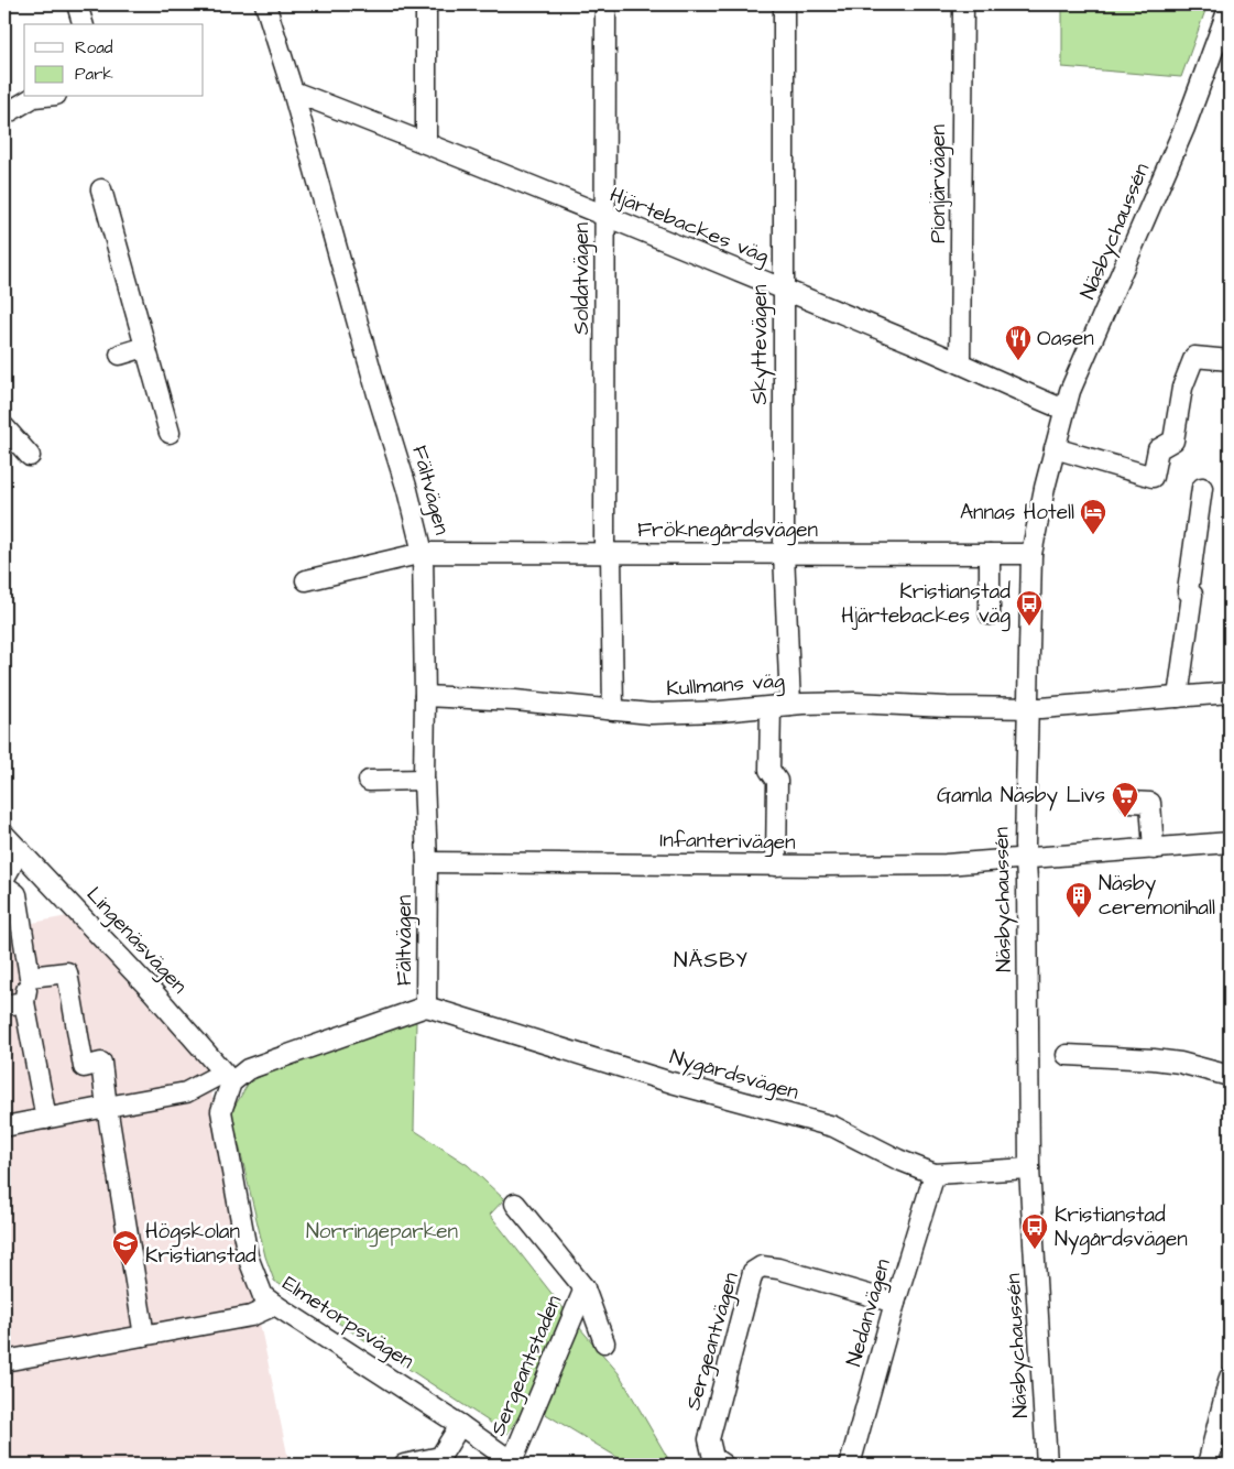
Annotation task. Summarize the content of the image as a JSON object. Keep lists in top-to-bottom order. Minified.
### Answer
{"streets":{"street":["Pionjärvägen","Hjärtebackes väg","Näsbychaussén","Soldatvägen","Skyttevägen","Fältvägen","Fröknegårdsvägen","Kullmans väg","Infanterivägen","Lingenäsvägen","Nygårdsvägen","Nedanvägen","Elmetorpsvägen","Sergeantvägen","Sergeantstaden"]},"crossings":[["Pionjärvägen","Hjärtebackes väg"],["Hjärtebackes väg","Näsbychaussén"],["Hjärtebackes väg","Soldatvägen"],["Hjärtebackes väg","Skyttevägen"],["Hjärtebackes väg","Fältvägen"],["Näsbychaussén","Fröknegårdsvägen"],["Näsbychaussén","Kullmans väg"],["Näsbychaussén","Infanterivägen"],["Näsbychaussén","Nygårdsvägen"],["Soldatvägen","Fröknegårdsvägen"],["Soldatvägen","Kullmans väg"],["Skyttevägen","Fröknegårdsvägen"],["Skyttevägen","Kullmans väg"],["Fältvägen","Fröknegårdsvägen"],["Fältvägen","Kullmans väg"],["Fältvägen","Infanterivägen"],["Fältvägen","Nygårdsvägen"],["Lingenäsvägen","Elmetorpsvägen"],["Nygårdsvägen","Nedanvägen"],["Nedanvägen","Sergeantvägen"],["Elmetorpsvägen","Sergeantstaden"]],"districts":["NÄSBY"],"parks":["Norringeparken"],"places":{"restaurant":["Oasen"],"hotel":["Annas Hotell"],"bus stop":["Kristianstad Hjärtebackes väg","Kristianstad Nygårdsvägen"],"supermarket":["Gamla Näsby Livs"],"building":["Näsby ceremonihall"],"school or university":["Högskolan Kristianstad"]},"legend":["Road","Park"]}
